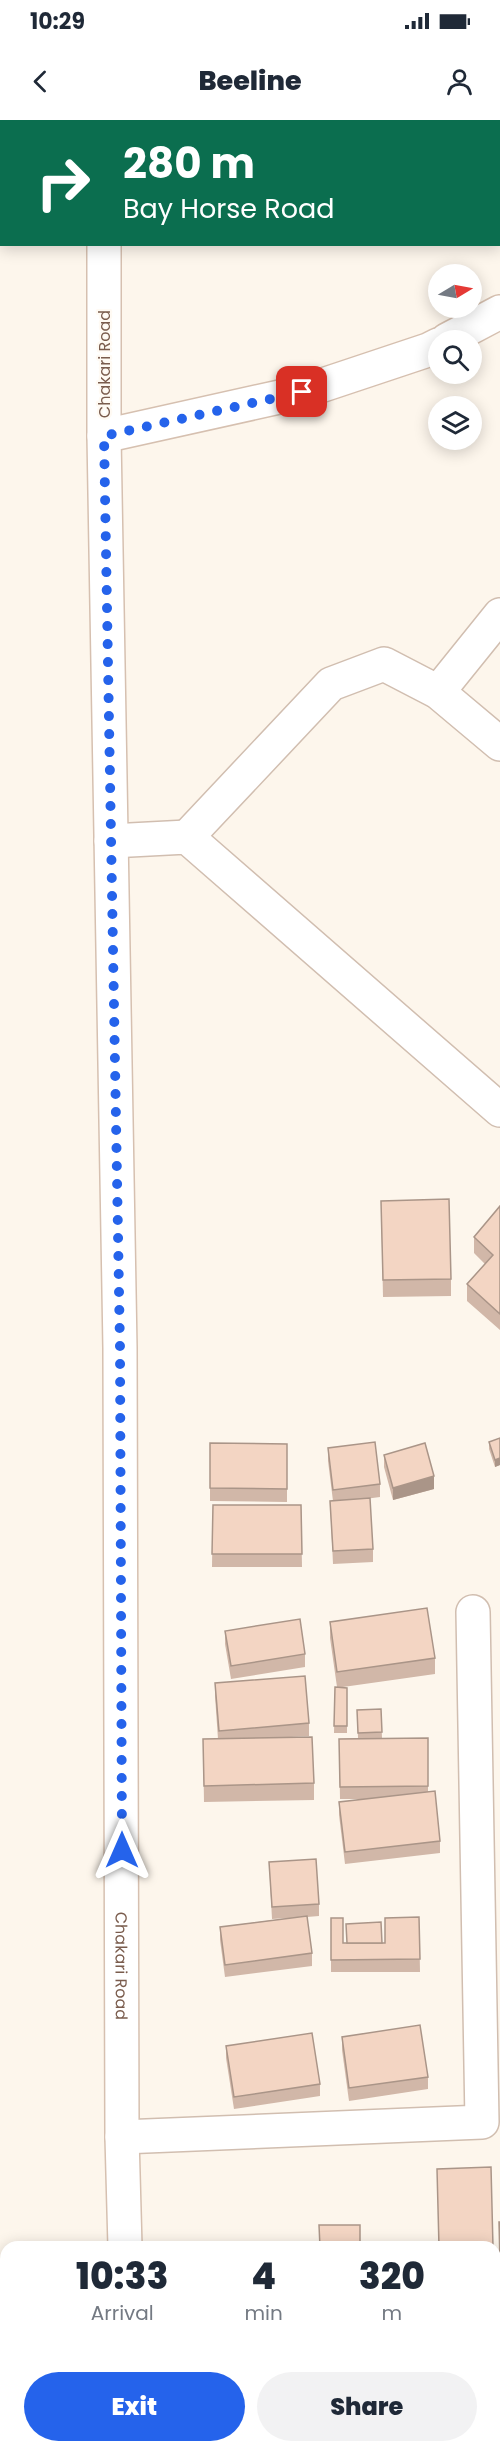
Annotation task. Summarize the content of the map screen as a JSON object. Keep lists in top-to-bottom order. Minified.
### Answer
{"streets":{"street":["Chakari Road"]},"north":"right","page":{"status":"10:29","header":"Beeline","turn":["280 m","Bay Horse Road"],"eta":["10:33","Arrival","4","min","320","m"],"buttons":["Exit","Share"]}}
